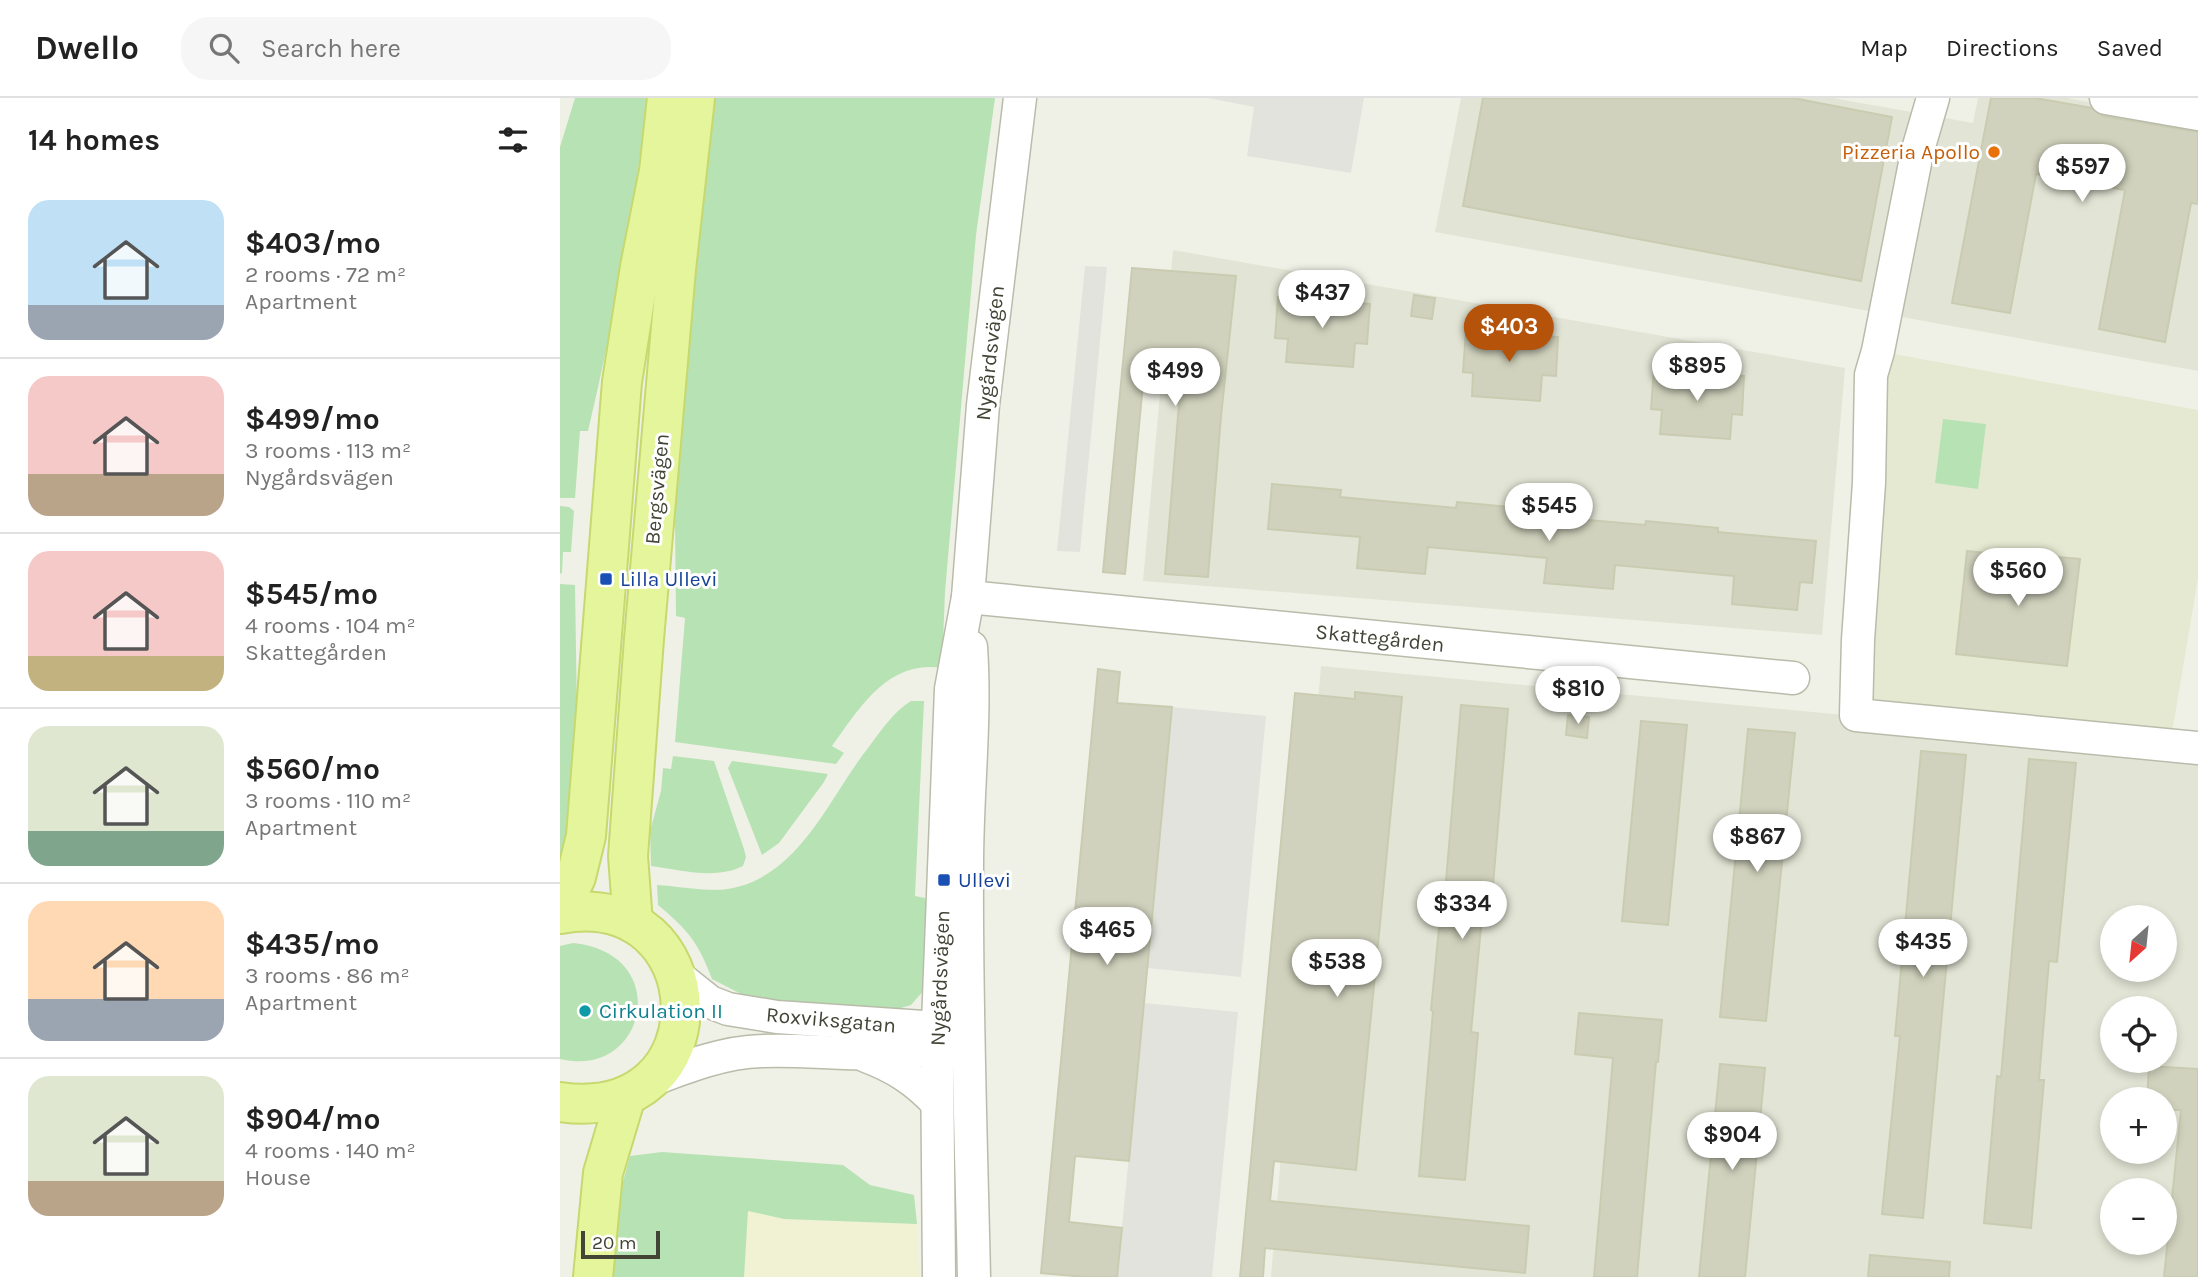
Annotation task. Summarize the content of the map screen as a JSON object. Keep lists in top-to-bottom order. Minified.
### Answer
{"streets":{"main road":["Bergsvägen"],"street":["Nygårdsvägen","Skattegården","Roxviksgatan"]},"crossings":[["Nygårdsvägen","Skattegården"],["Nygårdsvägen","Roxviksgatan"]],"places":{"other":["Pizzeria Apollo","Cirkulation II"],"transit":["Lilla Ullevi","Ullevi"]},"scale_bar":"20 m","north":"bottom left","page":{"header":"Dwello","search":"Search here","nav":["Map","Directions","Saved"],"heading":"14 homes","price":["$597","$437","$403","$895","$499","$545","$560","$810","$867","$334","$465","$435","$538","$904"],"list":[{"name":"$403/mo","note":"2 rooms · 72 m² · Apartment"},{"name":"$499/mo","note":"3 rooms · 113 m² · Nygårdsvägen"},{"name":"$545/mo","note":"4 rooms · 104 m² · Skattegården"},{"name":"$560/mo","note":"3 rooms · 110 m² · Apartment"},{"name":"$435/mo","note":"3 rooms · 86 m² · Apartment"},{"name":"$904/mo","note":"4 rooms · 140 m² · House"}],"map_buttons":["+","−"],"scale":"20 m"}}
